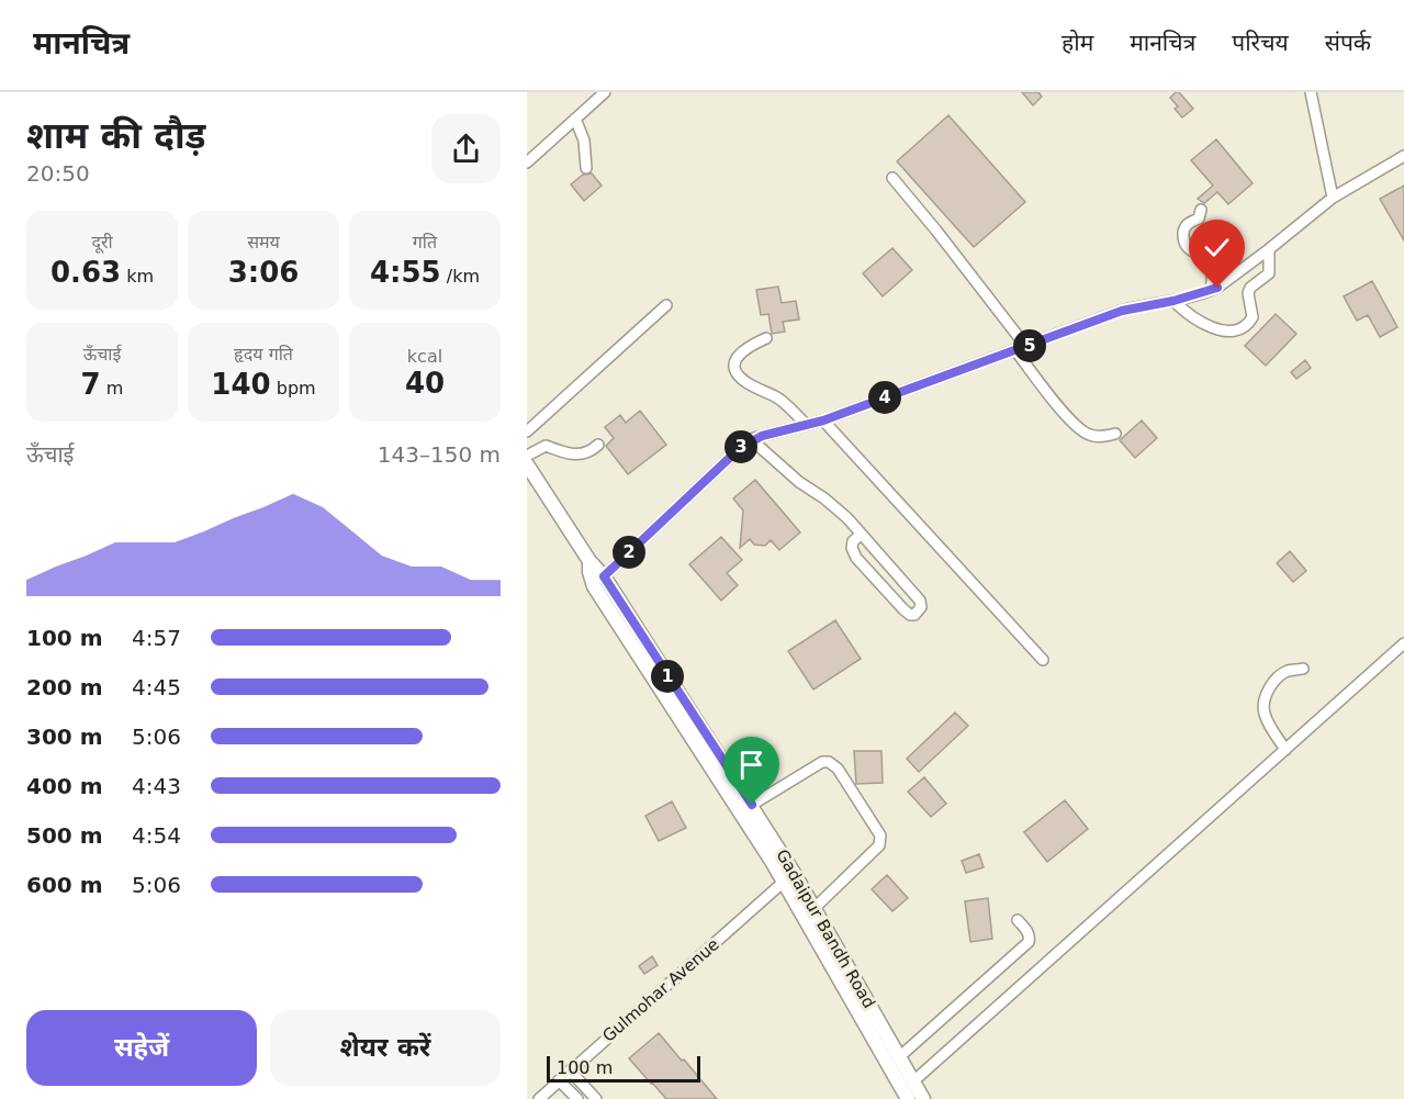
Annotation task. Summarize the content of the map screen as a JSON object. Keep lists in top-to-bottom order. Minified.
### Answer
{"streets":{"street":["Gadaipur Bandh Road","Gulmohar Avenue"]},"scale_bar":"100 m","page":{"header":"मानचित्र","nav":["होम","मानचित्र","परिचय","संपर्क"],"heading":["शाम की दौड़","20:50"],"stats":[["दूरी","0.63 km"],["समय","3:06"],["गति","4:55 /km"],["ऊँचाई","7 m"],["हृदय गति","140 bpm"],["kcal","40"]],"pins":["5","4","3","2","1"],"chart":["ऊँचाई","143–150 m"],"list":[{"name":"100 m","note":"4:57"},{"name":"200 m","note":"4:45"},{"name":"300 m","note":"5:06"},{"name":"400 m","note":"4:43"},{"name":"500 m","note":"4:54"},{"name":"600 m","note":"5:06"}],"buttons":["सहेजें","शेयर करें"],"scale":"100 m"}}
